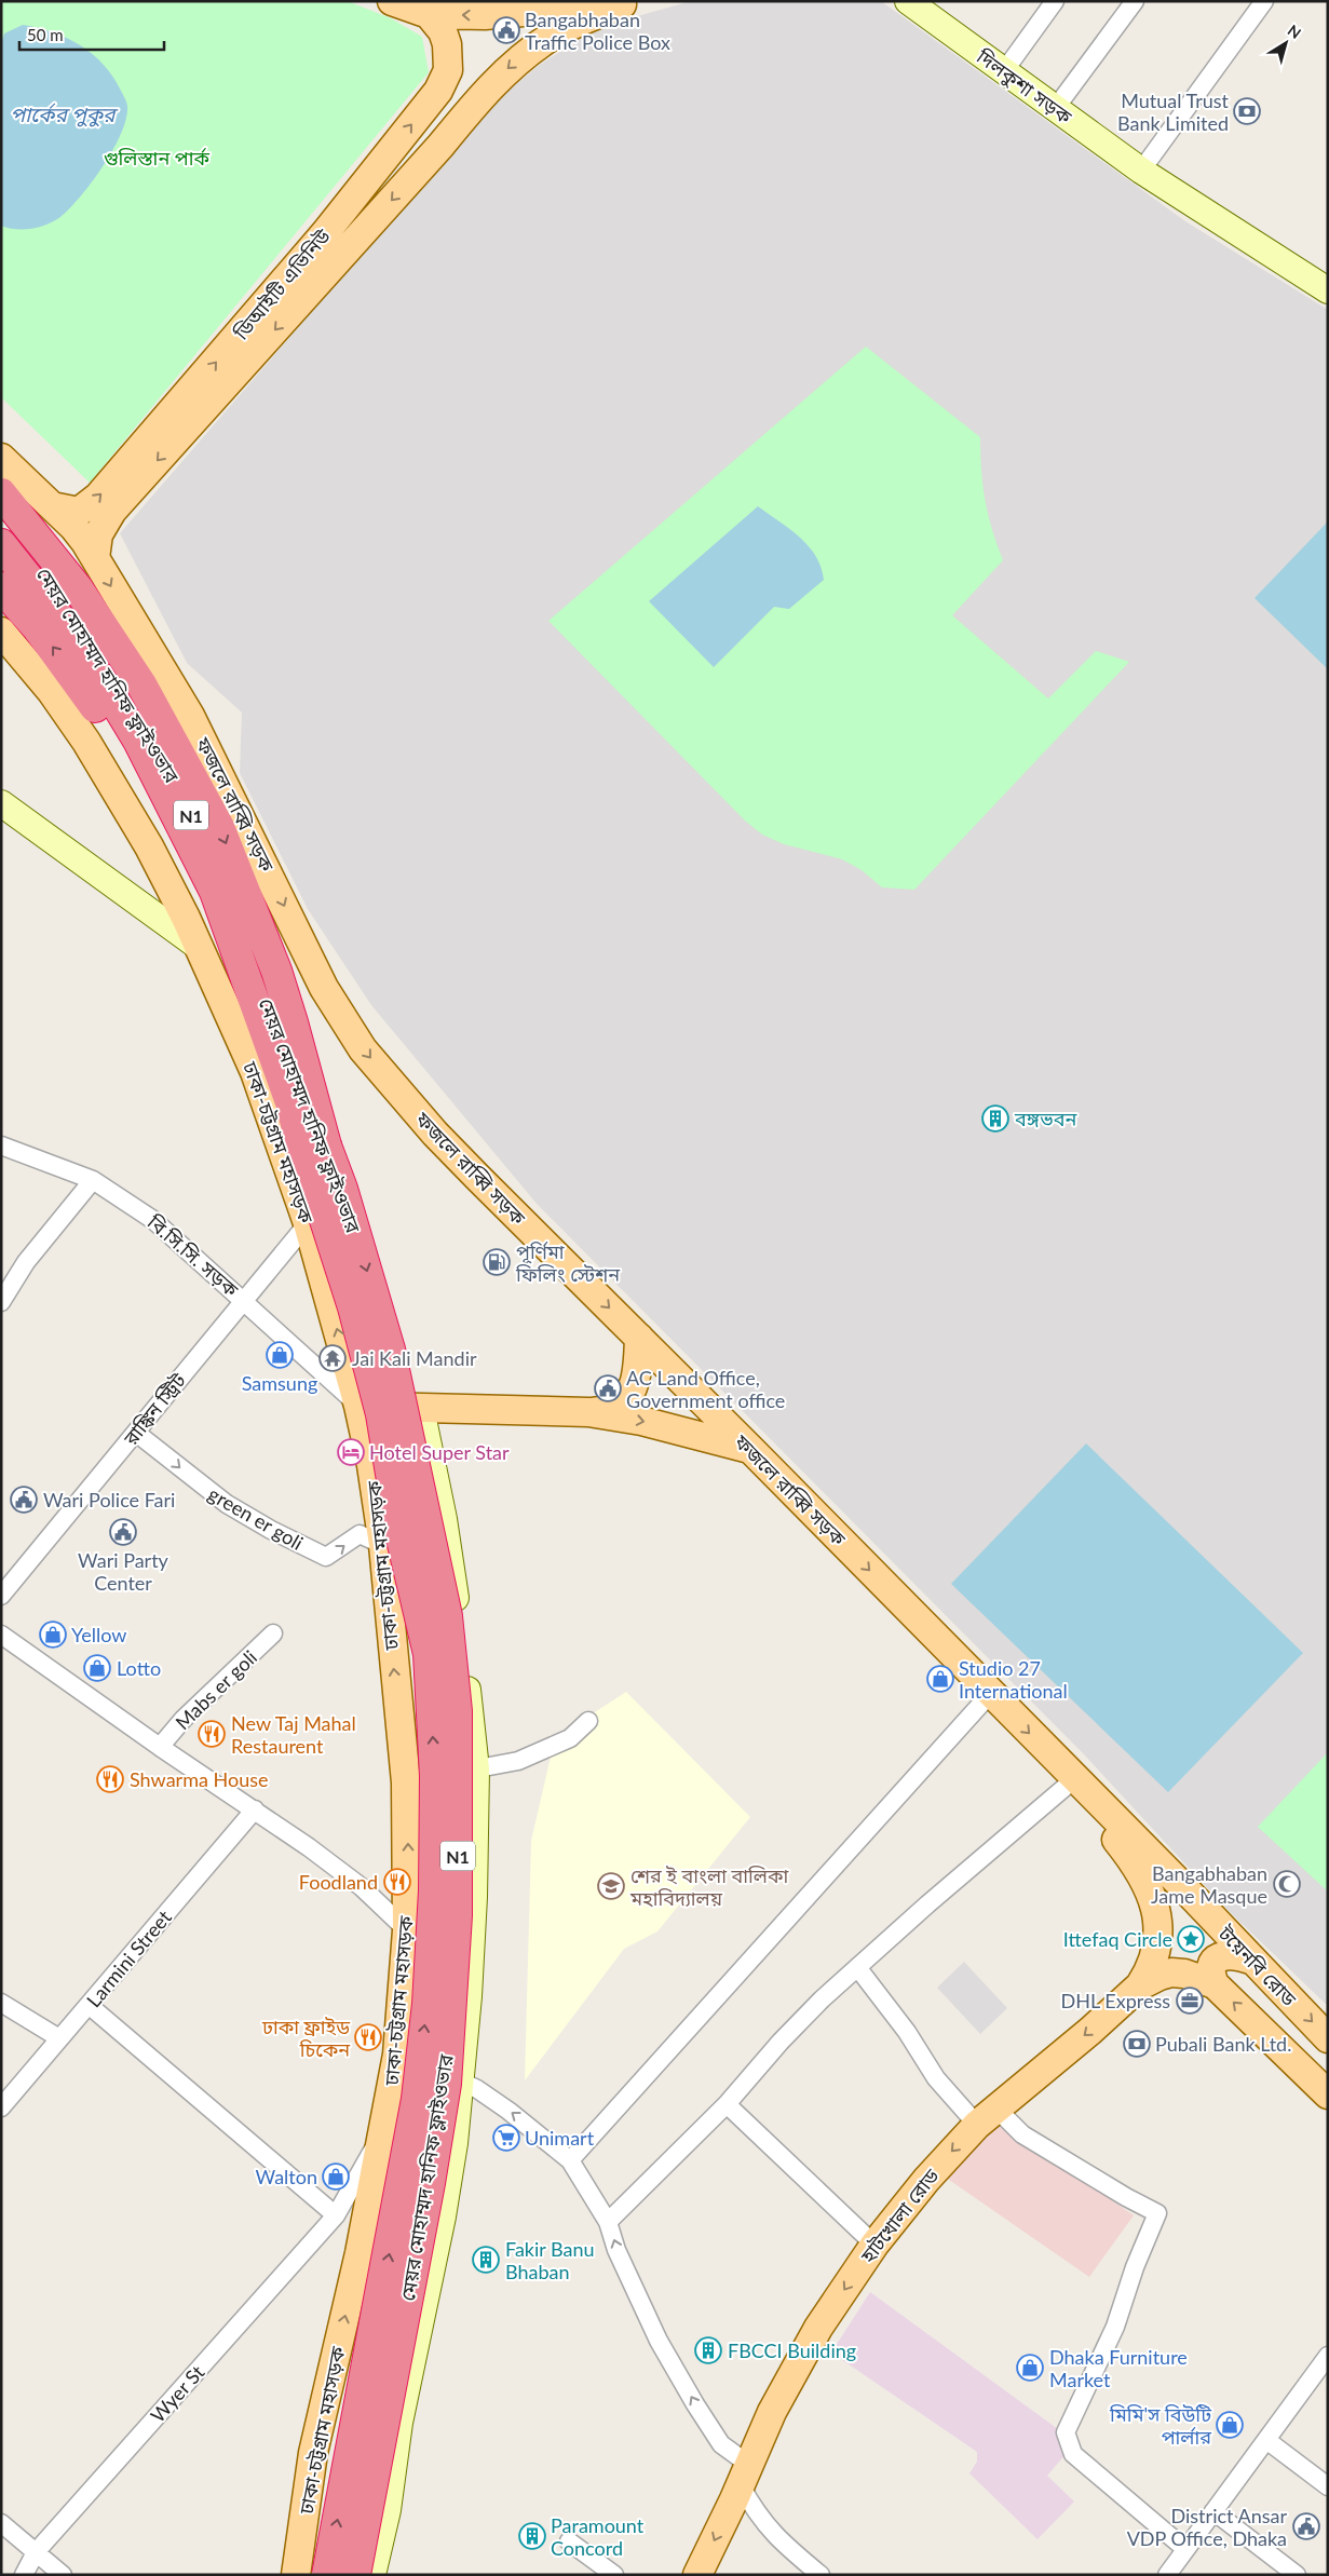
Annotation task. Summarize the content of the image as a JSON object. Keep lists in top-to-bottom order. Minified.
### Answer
{"streets":{"highway":["মেয়র মোহাম্মদ হানিফ ফ্লাইওভার","N1"],"main road":["ডিআইটি এভিনিউ","ফজলে রাব্বি সড়ক","ঢাকা-চট্টগ্রাম মহাসড়ক","টয়েনবি রোড","হাটখোলা রোড"],"street":["দিলকুশা সড়ক","বি.সি.সি. সড়ক","রাঙ্কিন স্ট্রিট","green er goli","Mabs er goli","Larmini Street","Wyer St"]},"crossings":[["ডিআইটি এভিনিউ","ফজলে রাব্বি সড়ক"],["ফজলে রাব্বি সড়ক","টয়েনবি রোড"],["ঢাকা-চট্টগ্রাম মহাসড়ক","বি.সি.সি. সড়ক"],["ঢাকা-চট্টগ্রাম মহাসড়ক","রাঙ্কিন স্ট্রিট"],["ঢাকা-চট্টগ্রাম মহাসড়ক","green er goli"],["ঢাকা-চট্টগ্রাম মহাসড়ক","Wyer St"],["বি.সি.সি. সড়ক","রাঙ্কিন স্ট্রিট"],["রাঙ্কিন স্ট্রিট","green er goli"]],"one_way":["ফজলে রাব্বি সড়ক","ঢাকা-চট্টগ্রাম মহাসড়ক","green er goli","হাটখোলা রোড"],"water":["পার্কের পুকুর"],"parks":["গুলিস্তান পার্ক"],"places":{"public building":["Bangabhaban Traffic Police Box","AC Land Office, Government office","Wari Police Fari","Wari Party Center","District Ansar VDP Office, Dhaka"],"bank":["Mutual Trust Bank Limited","Pubali Bank Ltd."],"building":["বঙ্গভবন","Fakir Banu Bhaban","FBCCI Building","Paramount Concord"],"fuel station":["পূর্ণিমা ফিলিং স্টেশন"],"shop":["Samsung","Yellow","Lotto","Studio 27 International","Walton","Dhaka Furniture Market","মিমি'স বিউটি পার্লার"],"temple":["Jai Kali Mandir"],"hotel":["Hotel Super Star"],"restaurant":["New Taj Mahal Restaurent","Shwarma House","Foodland","ঢাকা ফ্রাইড চিকেন"],"mosque":["Bangabhaban Jame Masque"],"school or university":["শের ই বাংলা বালিকা মহাবিদ্যালয়"],"place":["Ittefaq Circle"],"office":["DHL Express"],"supermarket":["Unimart"]},"scale_bar":"50 m","north":"top right"}
